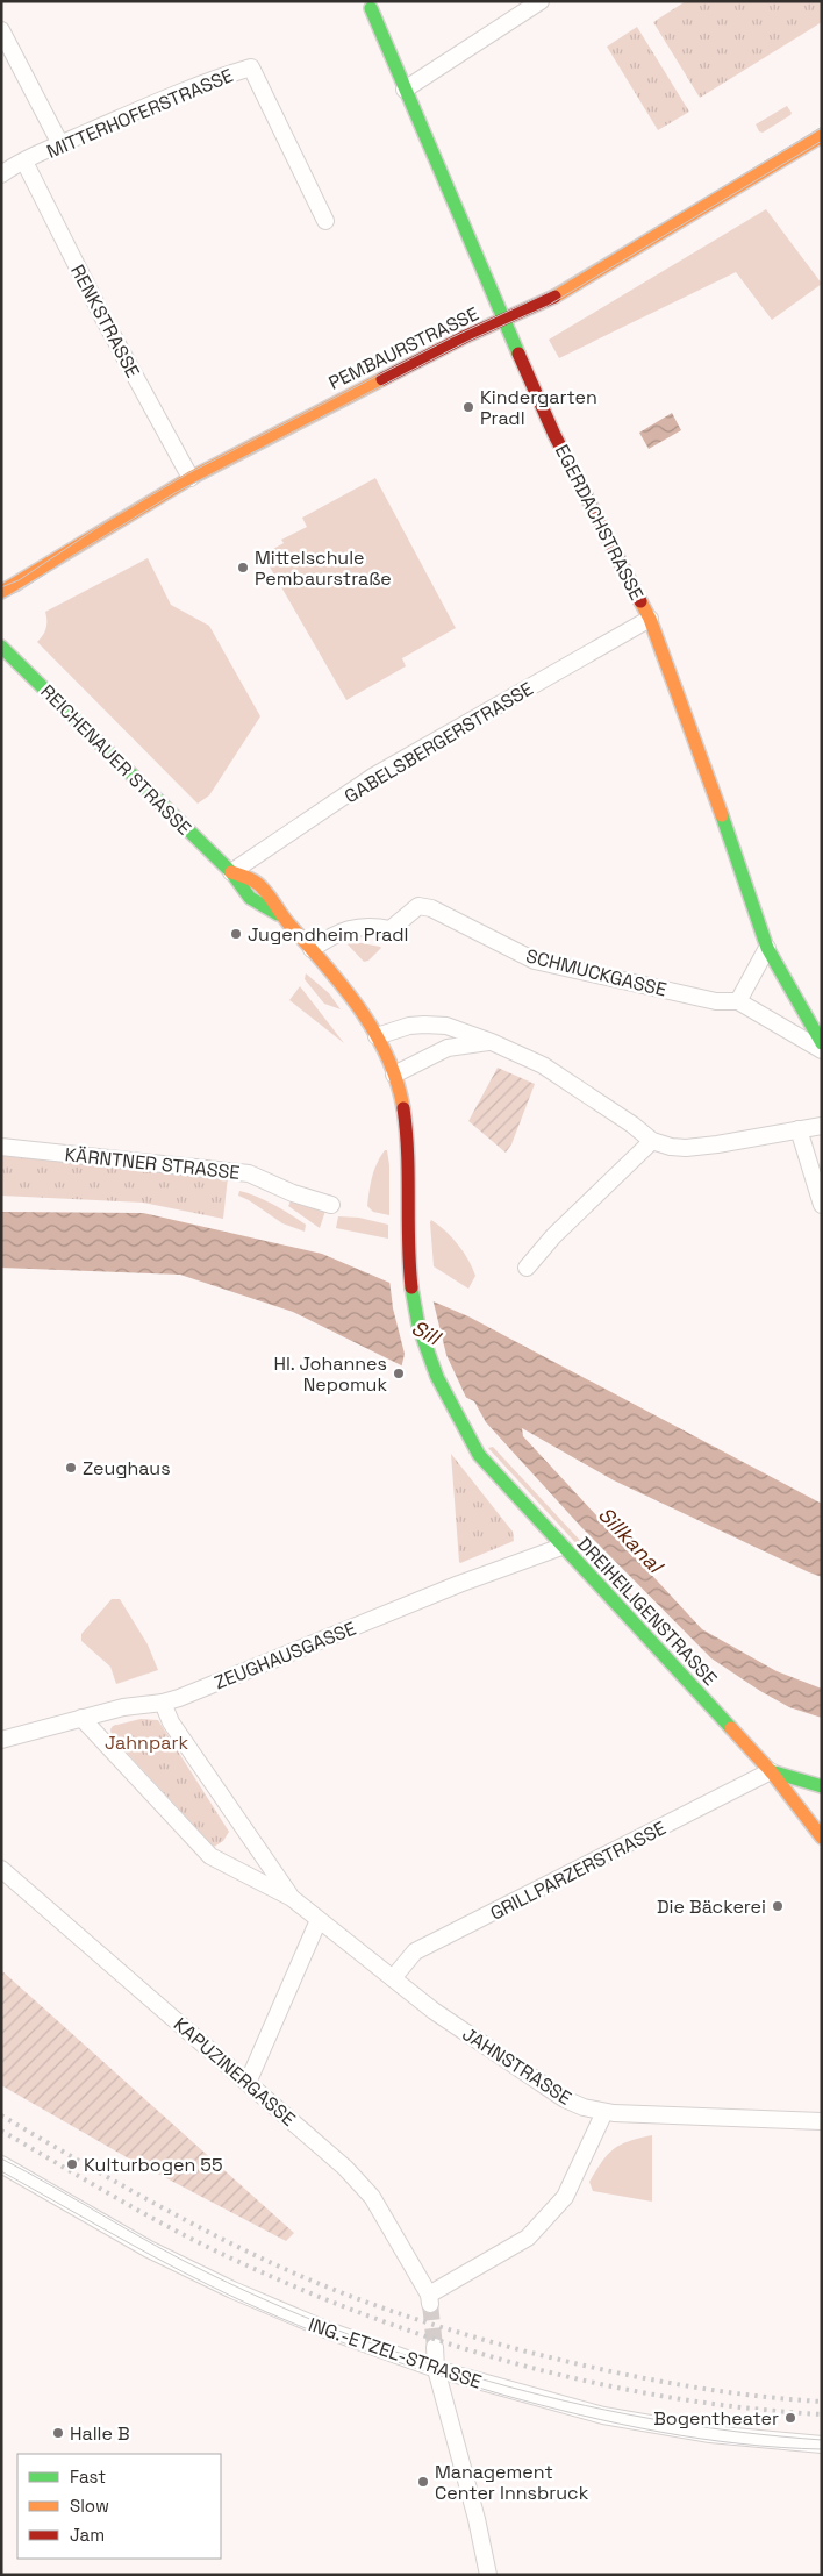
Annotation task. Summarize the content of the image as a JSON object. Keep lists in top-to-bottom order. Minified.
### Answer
{"streets":{"street":["MITTERHOFERSTRASSE","RENKSTRASSE","PEMBAURSTRASSE","EGERDACHSTRASSE","GABELSBERGERSTRASSE","REICHENAUER STRASSE","SCHMUCKGASSE","KÄRNTNER STRASSE","DREIHEILIGENSTRASSE","ZEUGHAUSGASSE","GRILLPARZERSTRASSE","JAHNSTRASSE","KAPUZINERGASSE","ING.-ETZEL-STRASSE"]},"crossings":[["MITTERHOFERSTRASSE","RENKSTRASSE"],["RENKSTRASSE","PEMBAURSTRASSE"],["PEMBAURSTRASSE","EGERDACHSTRASSE"],["EGERDACHSTRASSE","GABELSBERGERSTRASSE"],["GABELSBERGERSTRASSE","REICHENAUER STRASSE"],["REICHENAUER STRASSE","SCHMUCKGASSE"],["REICHENAUER STRASSE","DREIHEILIGENSTRASSE"],["DREIHEILIGENSTRASSE","ZEUGHAUSGASSE"],["DREIHEILIGENSTRASSE","GRILLPARZERSTRASSE"],["ZEUGHAUSGASSE","JAHNSTRASSE"],["GRILLPARZERSTRASSE","JAHNSTRASSE"],["JAHNSTRASSE","KAPUZINERGASSE"]],"water":["Sill","Sillkanal"],"parks":["Jahnpark"],"places":["Kindergarten Pradl","Mittelschule Pembaurstraße","Jugendheim Pradl","Hl. Johannes Nepomuk","Zeughaus","Die Bäckerei","Kulturbogen 55","Bogentheater","Halle B","Management Center Innsbruck"],"legend":["Fast","Slow","Jam"]}
